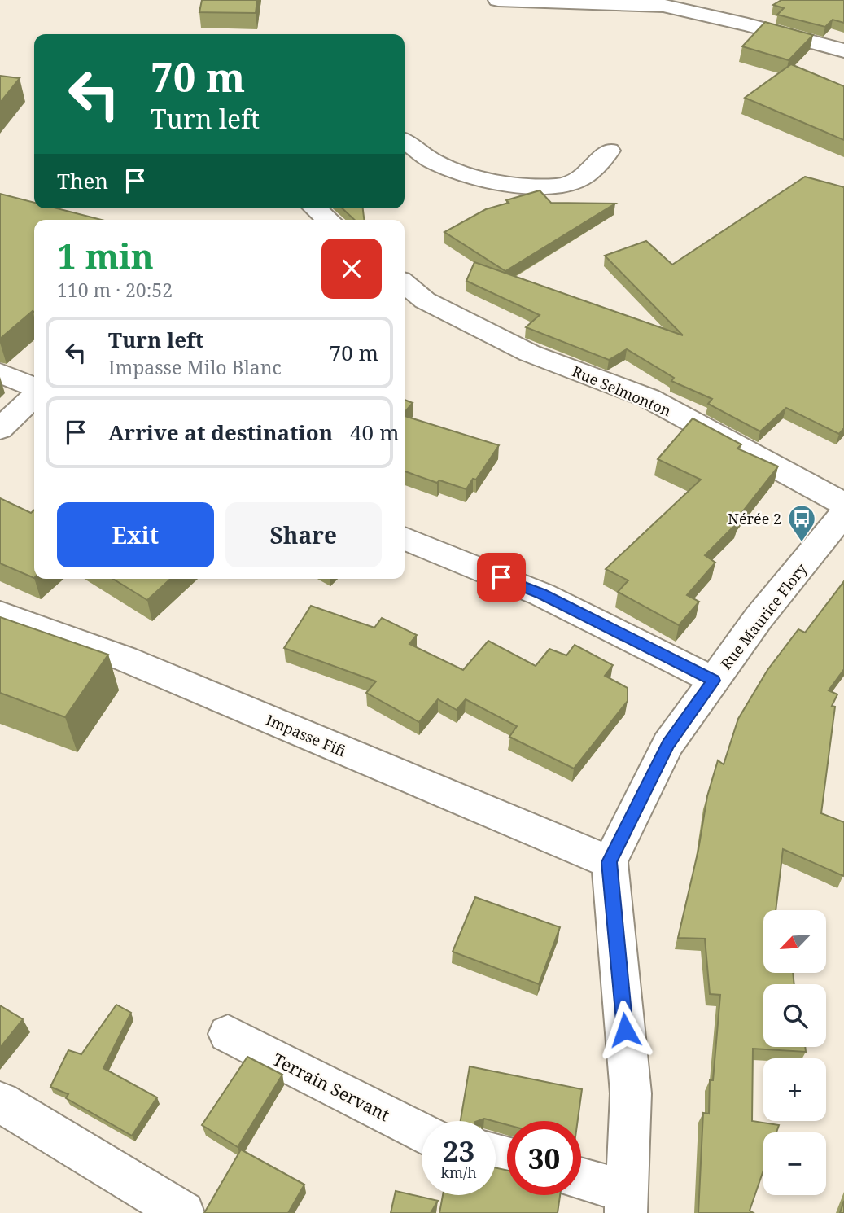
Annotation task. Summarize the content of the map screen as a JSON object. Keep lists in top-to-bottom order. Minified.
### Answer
{"streets":{"street":["Rue Selmonton","Rue Maurice Flory","Impasse Fifi","Terrain Servant"]},"crossings":[["Rue Maurice Flory","Impasse Fifi"]],"places":{"bus stop":["Nérée 2"]},"north":"bottom left","page":{"turn":["70 m","Turn left"],"then":"Then","heading":["1 min","110 m · 20:52"],"list":[{"name":"Turn left","note":"Impasse Milo Blanc","value":"70 m"},{"name":"Arrive at destination","value":"40 m"}],"buttons":["Exit","Share"],"map_buttons":["+","−"],"speed":"23 km/h","limit":"30"}}
